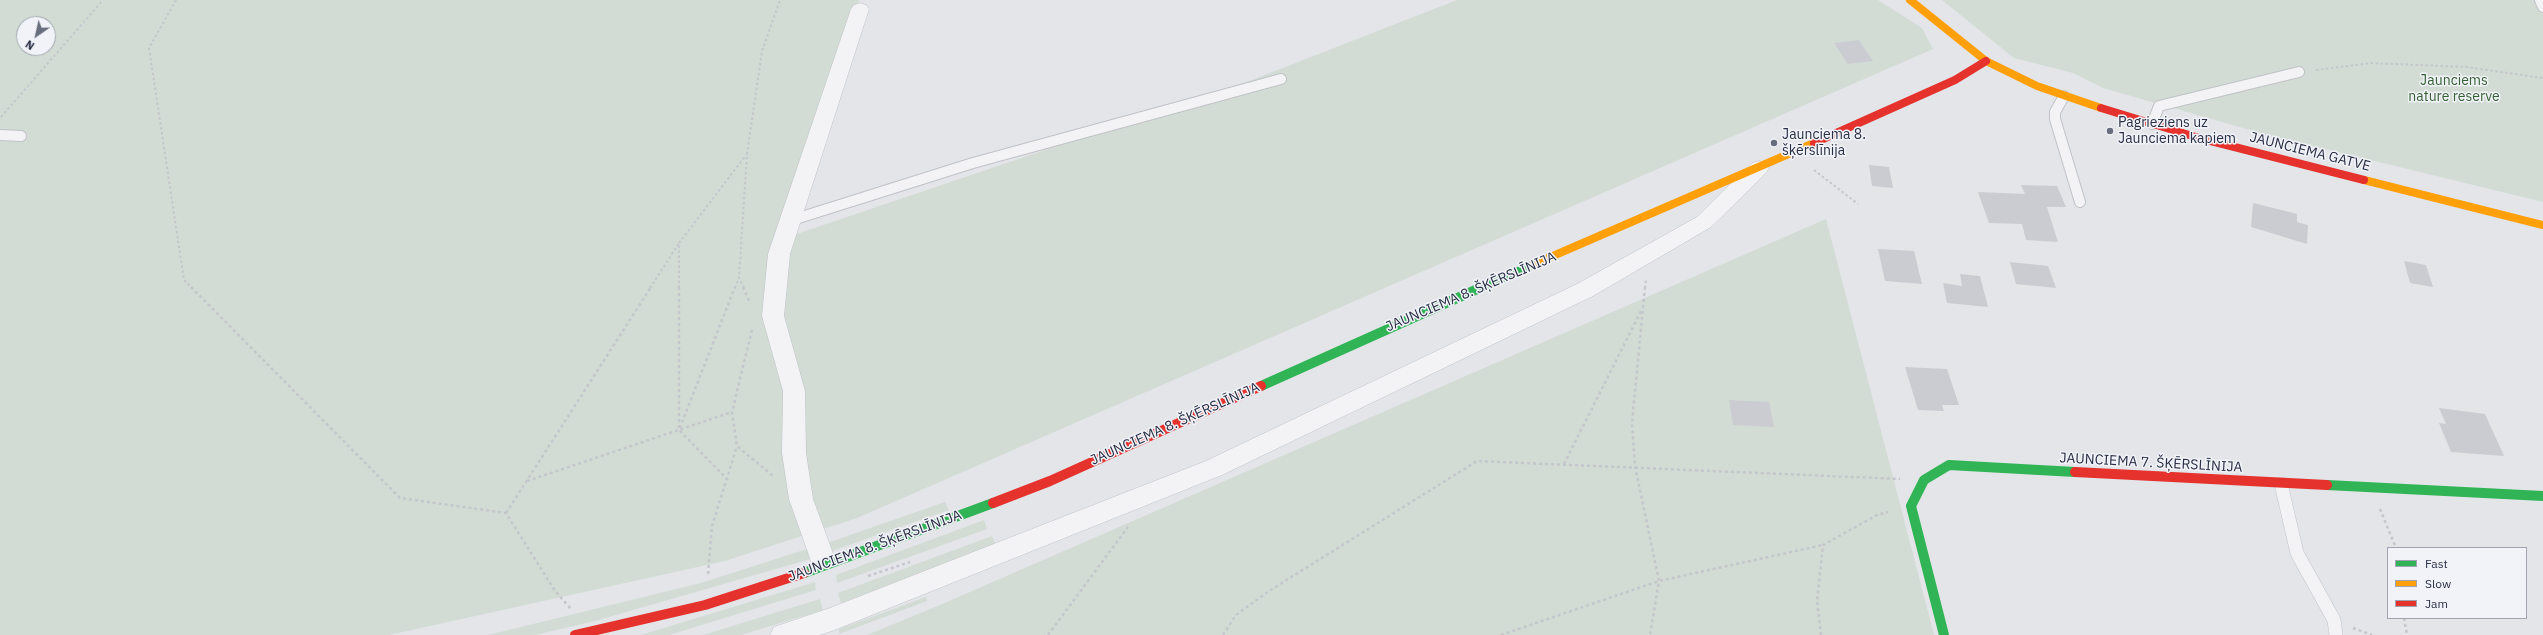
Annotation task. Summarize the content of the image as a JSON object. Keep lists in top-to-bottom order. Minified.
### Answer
{"streets":{"street":["JAUNCIEMA GATVE","JAUNCIEMA 8. ŠĶĒRSLĪNIJA","JAUNCIEMA 7. ŠĶĒRSLĪNIJA"]},"crossings":[["JAUNCIEMA GATVE","JAUNCIEMA 8. ŠĶĒRSLĪNIJA"]],"parks":["Jaunciems nature reserve"],"places":["Pagrieziens uz Jaunciema kapiem","Jaunciema 8. šķērslīnija"],"legend":["Fast","Slow","Jam"],"north":"bottom left"}
